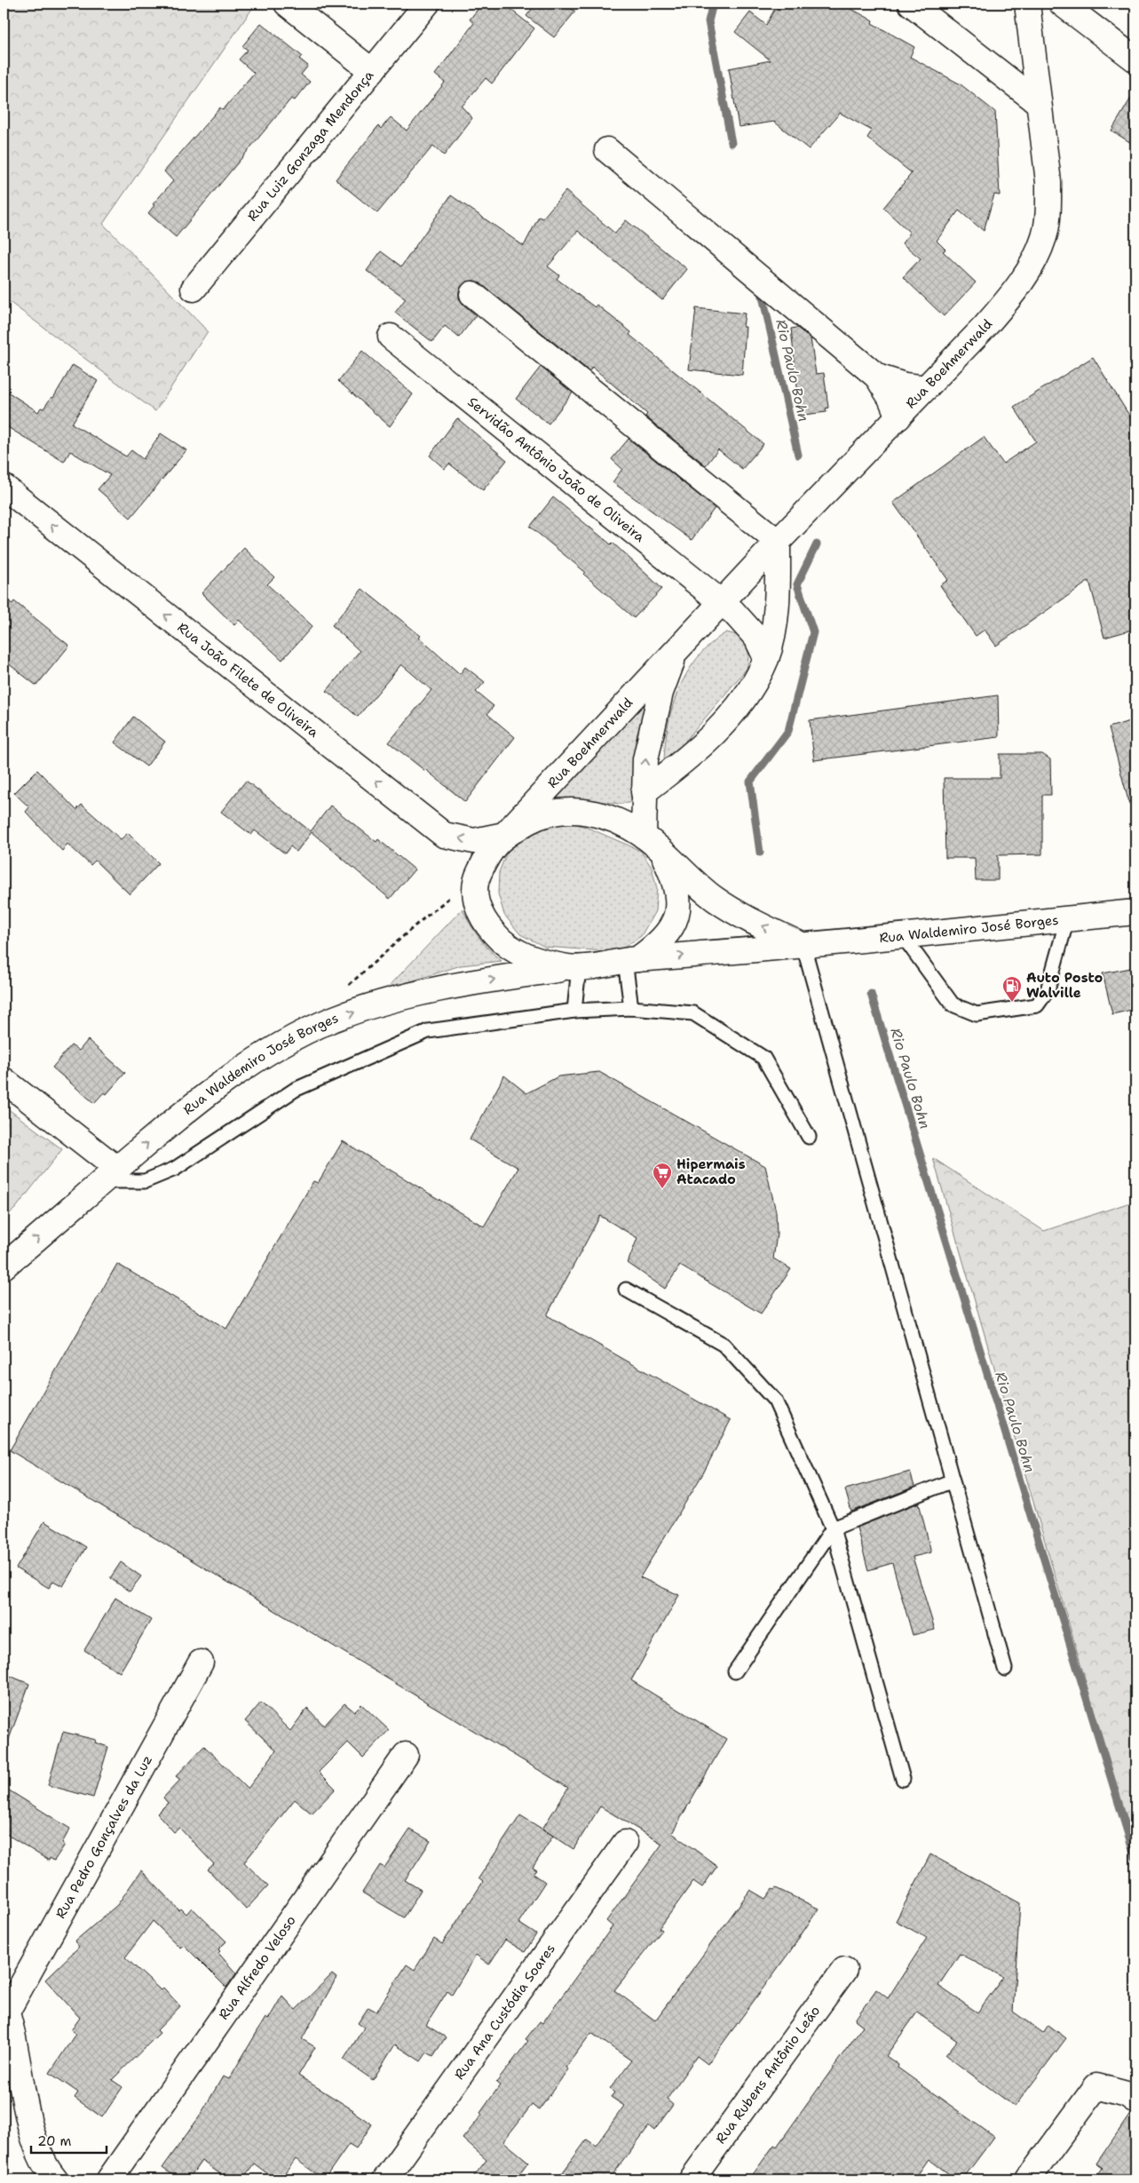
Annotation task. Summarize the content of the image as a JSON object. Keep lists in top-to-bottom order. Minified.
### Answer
{"streets":{"street":["Rua Luiz Gonzaga Mendonça","Rua Boehmerwald","Servidão Antônio João de Oliveira","Rua João Filete de Oliveira","Rua Waldemiro José Borges","Rua Pedro Gonçalves da Luz","Rua Alfredo Veloso","Rua Ana Custódia Soares","Rua Rubens Antônio Leão"]},"crossings":[["Rua Boehmerwald","Servidão Antônio João de Oliveira"],["Rua Boehmerwald","Rua João Filete de Oliveira"]],"one_way":["Rua João Filete de Oliveira","Rua Waldemiro José Borges"],"water":["Rio Paulo Bohn"],"places":{"fuel station":["Auto Posto Walville"],"supermarket":["Hipermais Atacado"]},"scale_bar":"20 m"}
